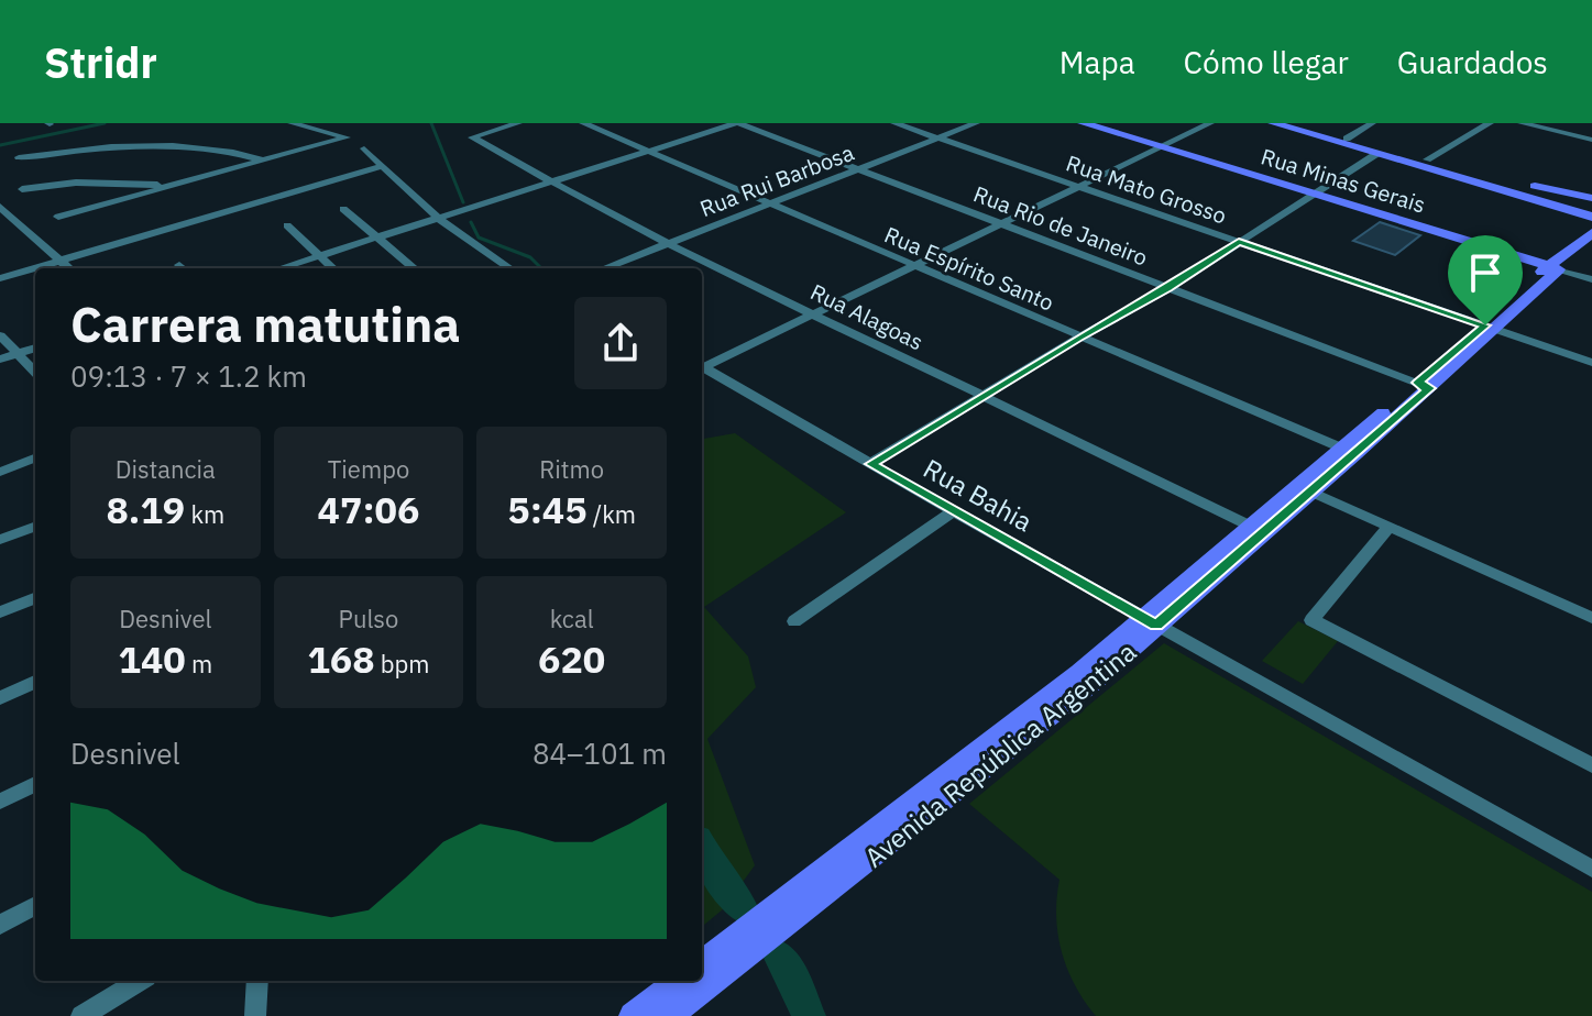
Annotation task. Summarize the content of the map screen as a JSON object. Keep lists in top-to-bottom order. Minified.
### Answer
{"streets":{"main road":["Rua Minas Gerais","Avenida República Argentina"],"street":["Rua Rui Barbosa","Rua Mato Grosso","Rua Rio de Janeiro","Rua Espírito Santo","Rua Alagoas","Rua Bahia"]},"crossings":[["Rua Rui Barbosa","Rua Mato Grosso"],["Rua Rui Barbosa","Rua Rio de Janeiro"],["Rua Rui Barbosa","Rua Espírito Santo"],["Rua Rui Barbosa","Rua Alagoas"],["Rua Minas Gerais","Avenida República Argentina"],["Rua Mato Grosso","Avenida República Argentina"],["Rua Rio de Janeiro","Avenida República Argentina"],["Rua Espírito Santo","Avenida República Argentina"],["Rua Alagoas","Avenida República Argentina"],["Rua Bahia","Avenida República Argentina"]],"page":{"header":"Stridr","nav":["Mapa","Cómo llegar","Guardados"],"heading":["Carrera matutina","09:13 · 7 × 1.2 km"],"stats":[["Distancia","8.19 km"],["Tiempo","47:06"],["Ritmo","5:45 /km"],["Desnivel","140 m"],["Pulso","168 bpm"],["kcal","620"]],"chart":["Desnivel","84–101 m"]}}
